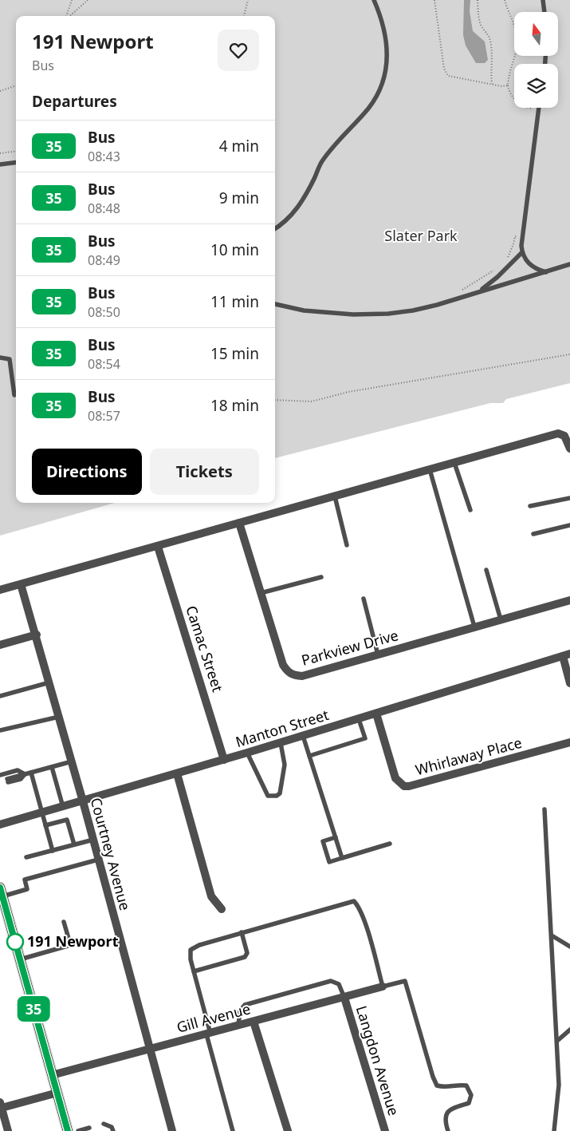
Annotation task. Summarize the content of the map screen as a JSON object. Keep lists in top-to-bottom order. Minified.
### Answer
{"streets":{"street":["Parkview Drive","Camac Street","Manton Street","Whirlaway Place","Courtney Avenue","Gill Avenue","Langdon Avenue"]},"crossings":[["Camac Street","Manton Street"],["Manton Street","Whirlaway Place"],["Manton Street","Courtney Avenue"],["Courtney Avenue","Gill Avenue"],["Gill Avenue","Langdon Avenue"]],"parks":["Slater Park"],"places":["191 Newport"],"lines":["bus line 35"],"north":"top","page":{"on_map":"35","heading":[["191 Newport","Bus"],"Departures"],"list":[{"mark":"35","name":"Bus","note":"08:43","value":"4 min"},{"mark":"35","name":"Bus","note":"08:48","value":"9 min"},{"mark":"35","name":"Bus","note":"08:49","value":"10 min"},{"mark":"35","name":"Bus","note":"08:50","value":"11 min"},{"mark":"35","name":"Bus","note":"08:54","value":"15 min"},{"mark":"35","name":"Bus","note":"08:57","value":"18 min"}],"buttons":["Directions","Tickets"]}}
